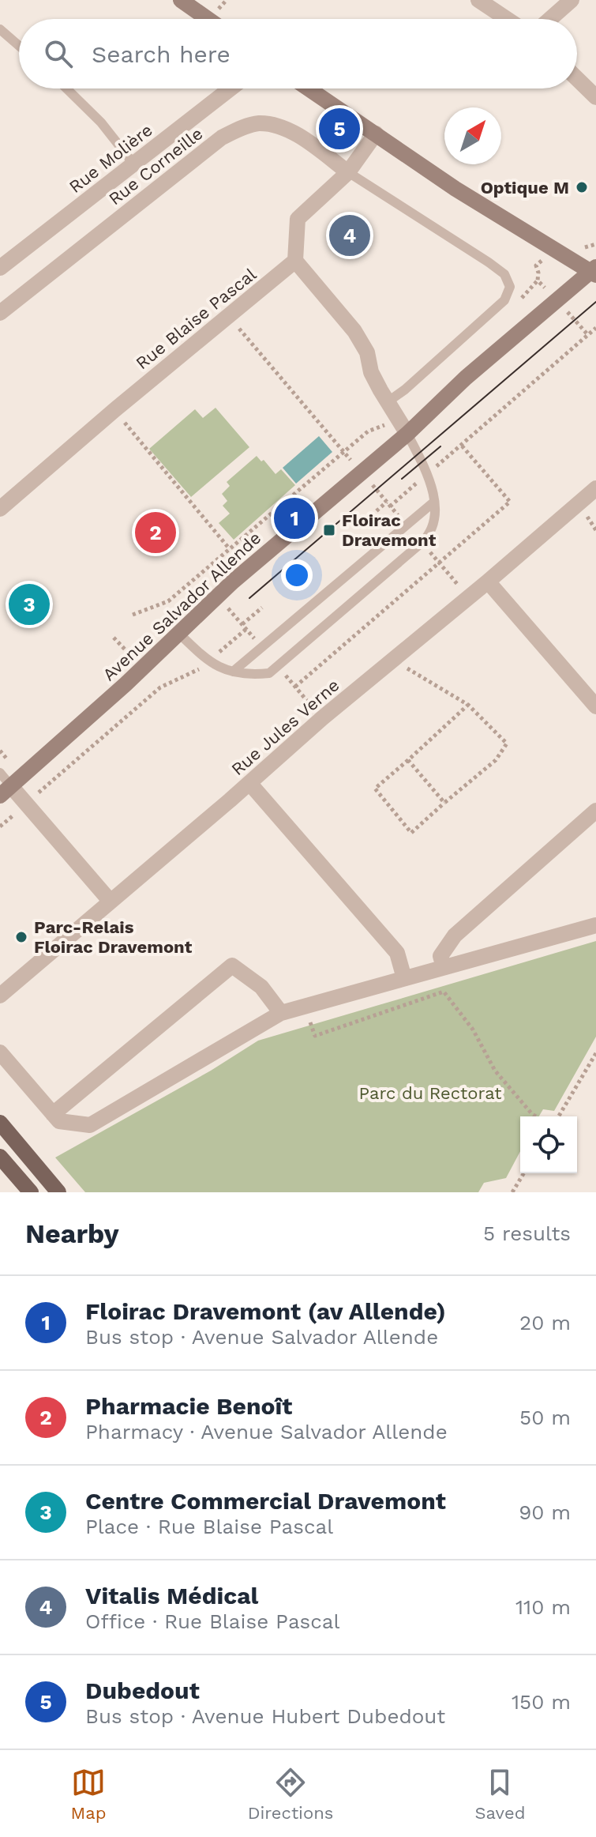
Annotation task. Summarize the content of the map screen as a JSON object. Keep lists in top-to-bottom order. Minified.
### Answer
{"streets":{"street":["Rue Molière","Rue Corneille","Rue Blaise Pascal","Avenue Salvador Allende","Rue Jules Verne"]},"parks":["Parc du Rectorat"],"places":{"other":["Optique M","Parc-Relais Floirac Dravemont"],"transit":["Floirac Dravemont"]},"north":"top right","page":{"search":"Search here","pins":["5","4","1","2","3"],"heading":["Nearby","5 results"],"list":[{"mark":"1","name":"Floirac Dravemont (av Allende)","note":"Bus stop · Avenue Salvador Allende","value":"20 m"},{"mark":"2","name":"Pharmacie Benoît","note":"Pharmacy · Avenue Salvador Allende","value":"50 m"},{"mark":"3","name":"Centre Commercial Dravemont","note":"Place · Rue Blaise Pascal","value":"90 m"},{"mark":"4","name":"Vitalis Médical","note":"Office · Rue Blaise Pascal","value":"110 m"},{"mark":"5","name":"Dubedout","note":"Bus stop · Avenue Hubert Dubedout","value":"150 m"}],"nav":["Map","Directions","Saved"]}}
